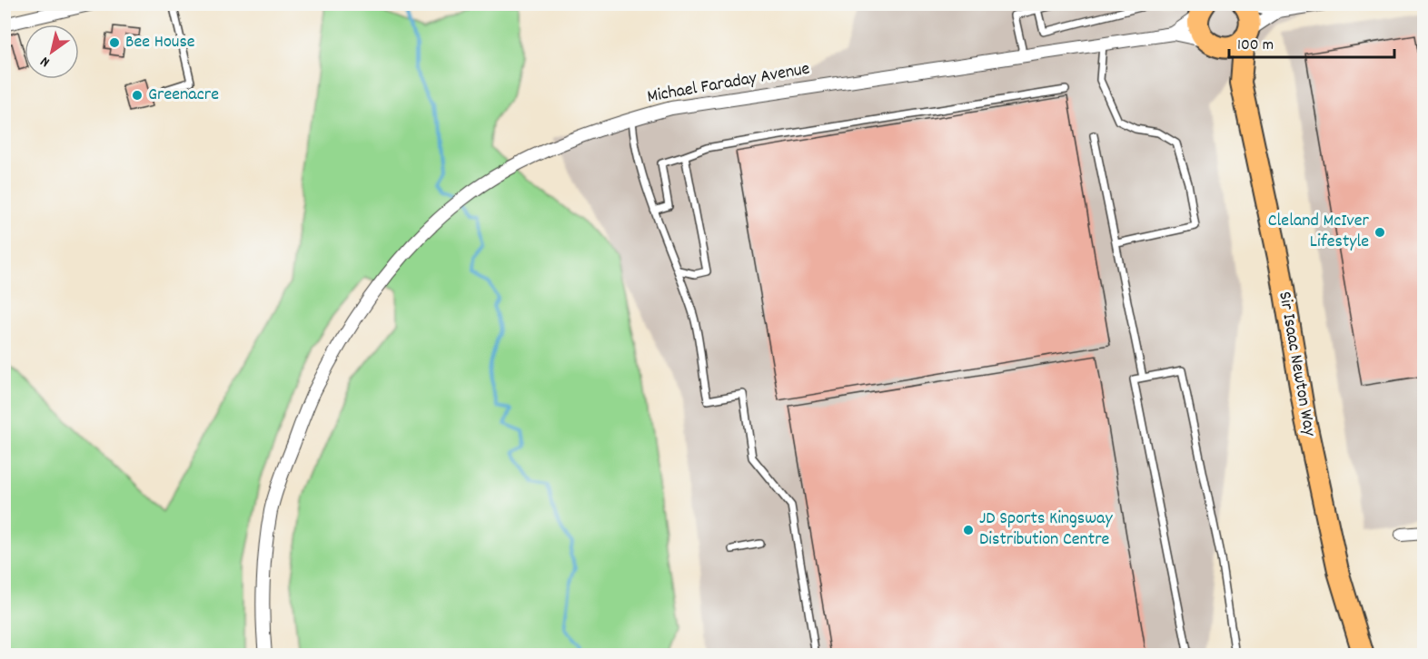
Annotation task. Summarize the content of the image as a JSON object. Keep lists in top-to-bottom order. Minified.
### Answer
{"streets":{"highway":["Sir Isaac Newton Way"],"street":["Michael Faraday Avenue"]},"places":["Bee House","Greenacre","Cleland McIver Lifestyle","JD Sports Kingsway Distribution Centre"],"scale_bar":"100 m","north":"bottom left"}
